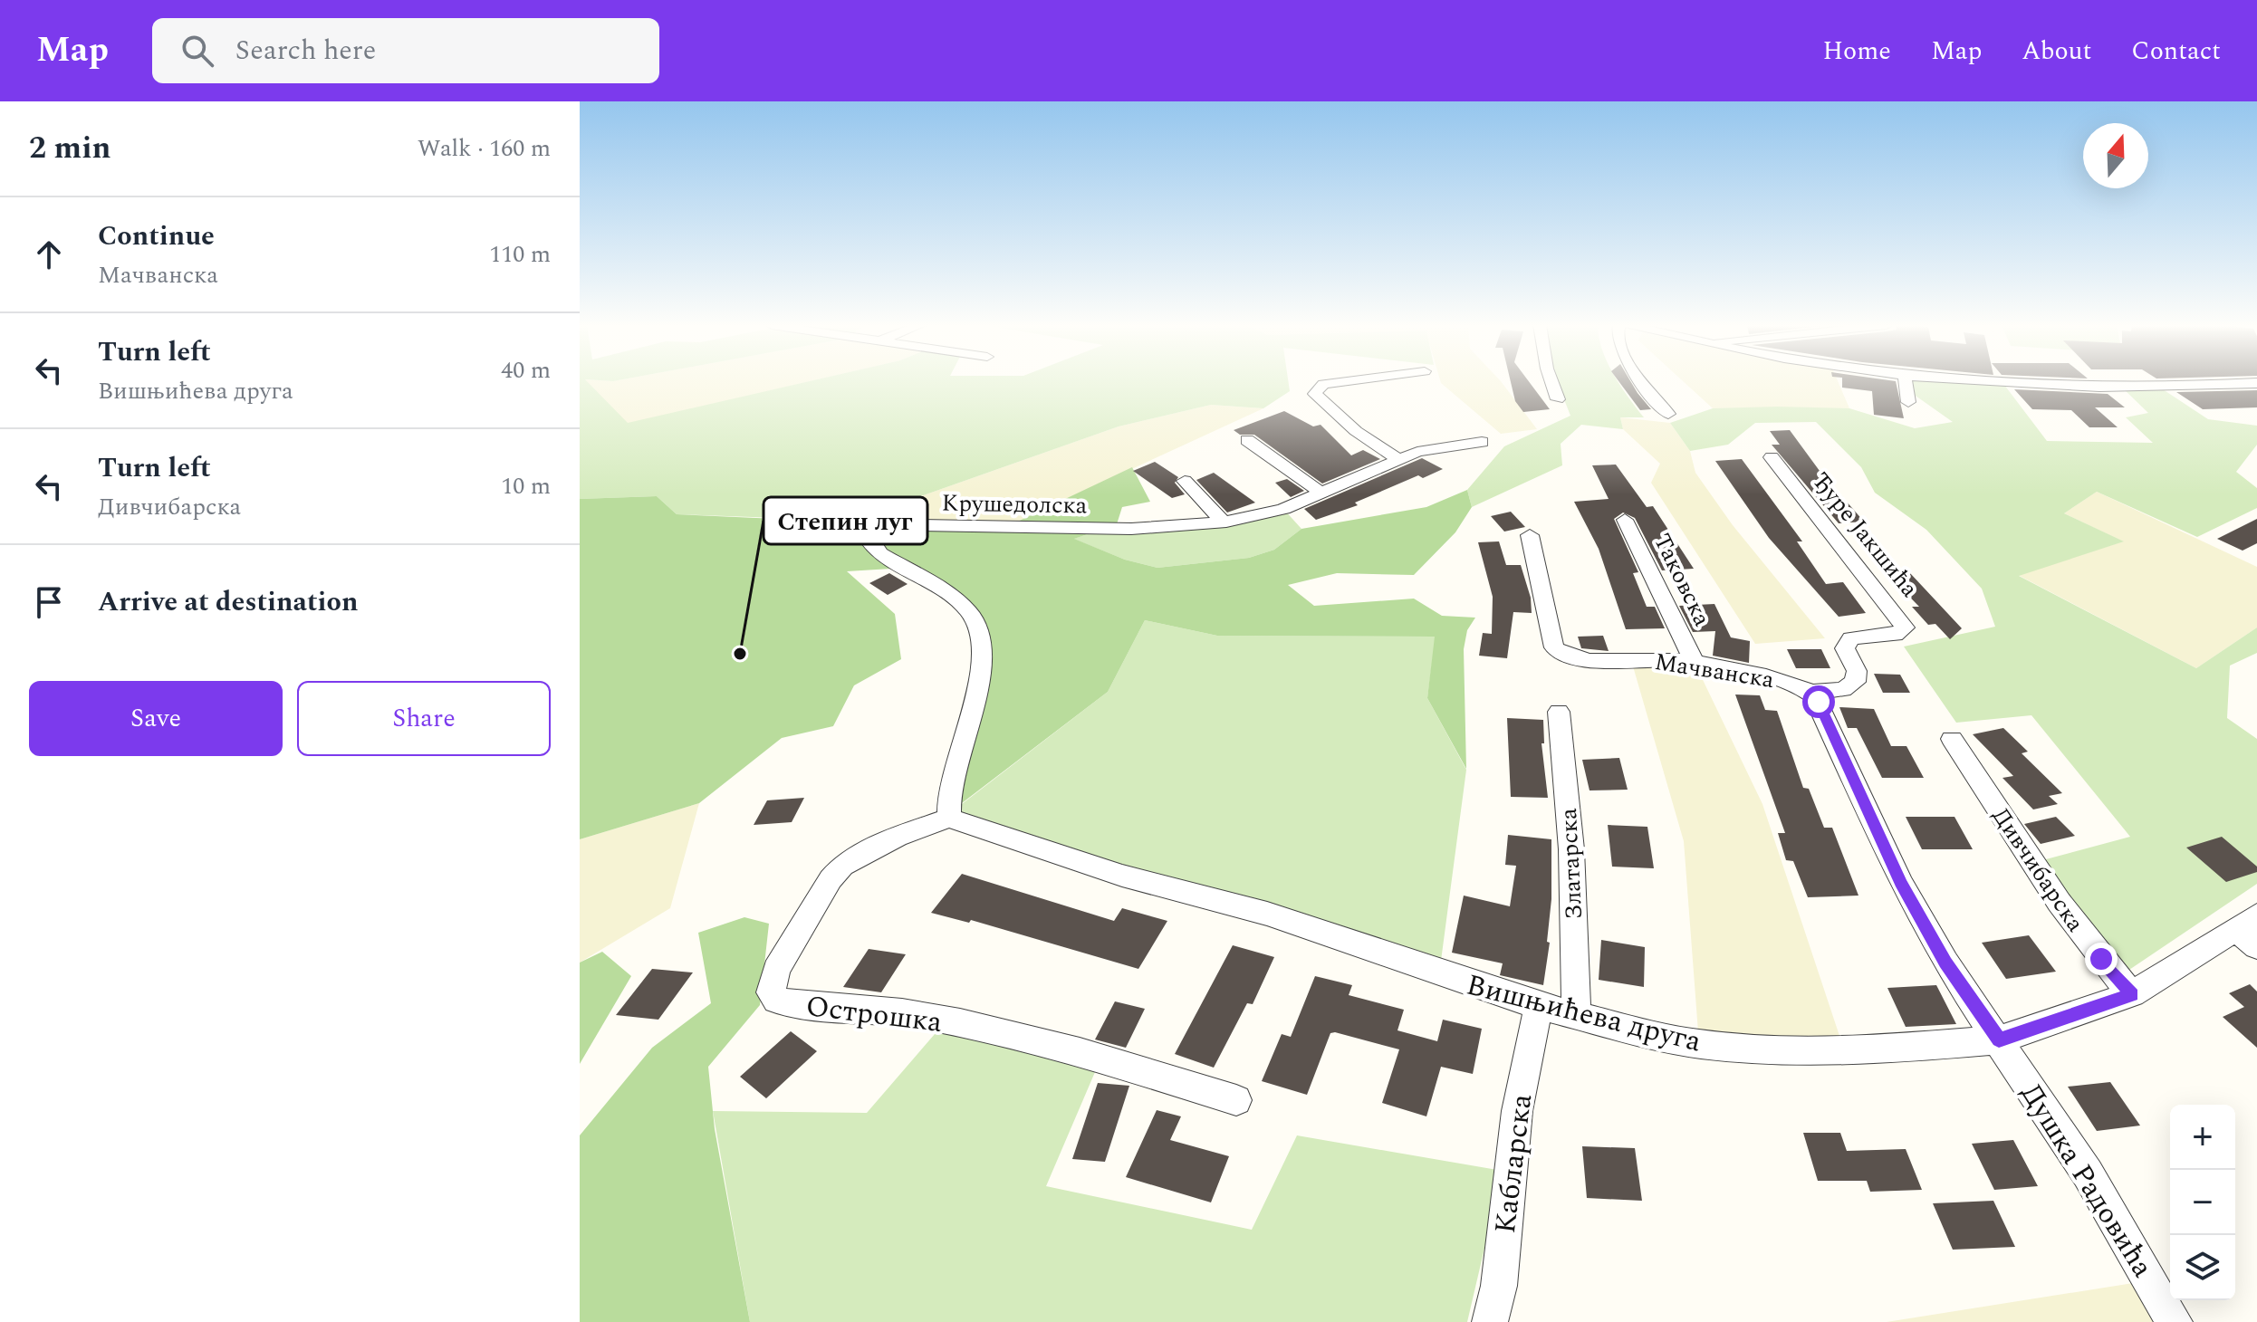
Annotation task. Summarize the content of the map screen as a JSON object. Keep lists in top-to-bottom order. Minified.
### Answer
{"streets":{"street":["Крушедолска","Ђуре Јакшића","Таковска","Мачванска","Златарска","Дивчибарска","Вишњићева друга","Острошка","Кабларска","Душка Радовића"]},"crossings":[["Крушедолска","Вишњићева друга"],["Крушедолска","Острошка"],["Ђуре Јакшића","Мачванска"],["Таковска","Мачванска"],["Златарска","Вишњићева друга"],["Дивчибарска","Вишњићева друга"],["Вишњићева друга","Острошка"],["Вишњићева друга","Кабларска"],["Вишњићева друга","Душка Радовића"]],"places":["Степин луг"],"north":"top","page":{"header":"Map","search":"Search here","nav":["Home","Map","About","Contact"],"heading":["2 min","Walk · 160 m"],"list":[["Continue","Мачванска","110 m"],["Turn left","Вишњићева друга","40 m"],["Turn left","Дивчибарска","10 m"],"Arrive at destination"],"buttons":["Save","Share"],"map_buttons":["+","−"]}}
